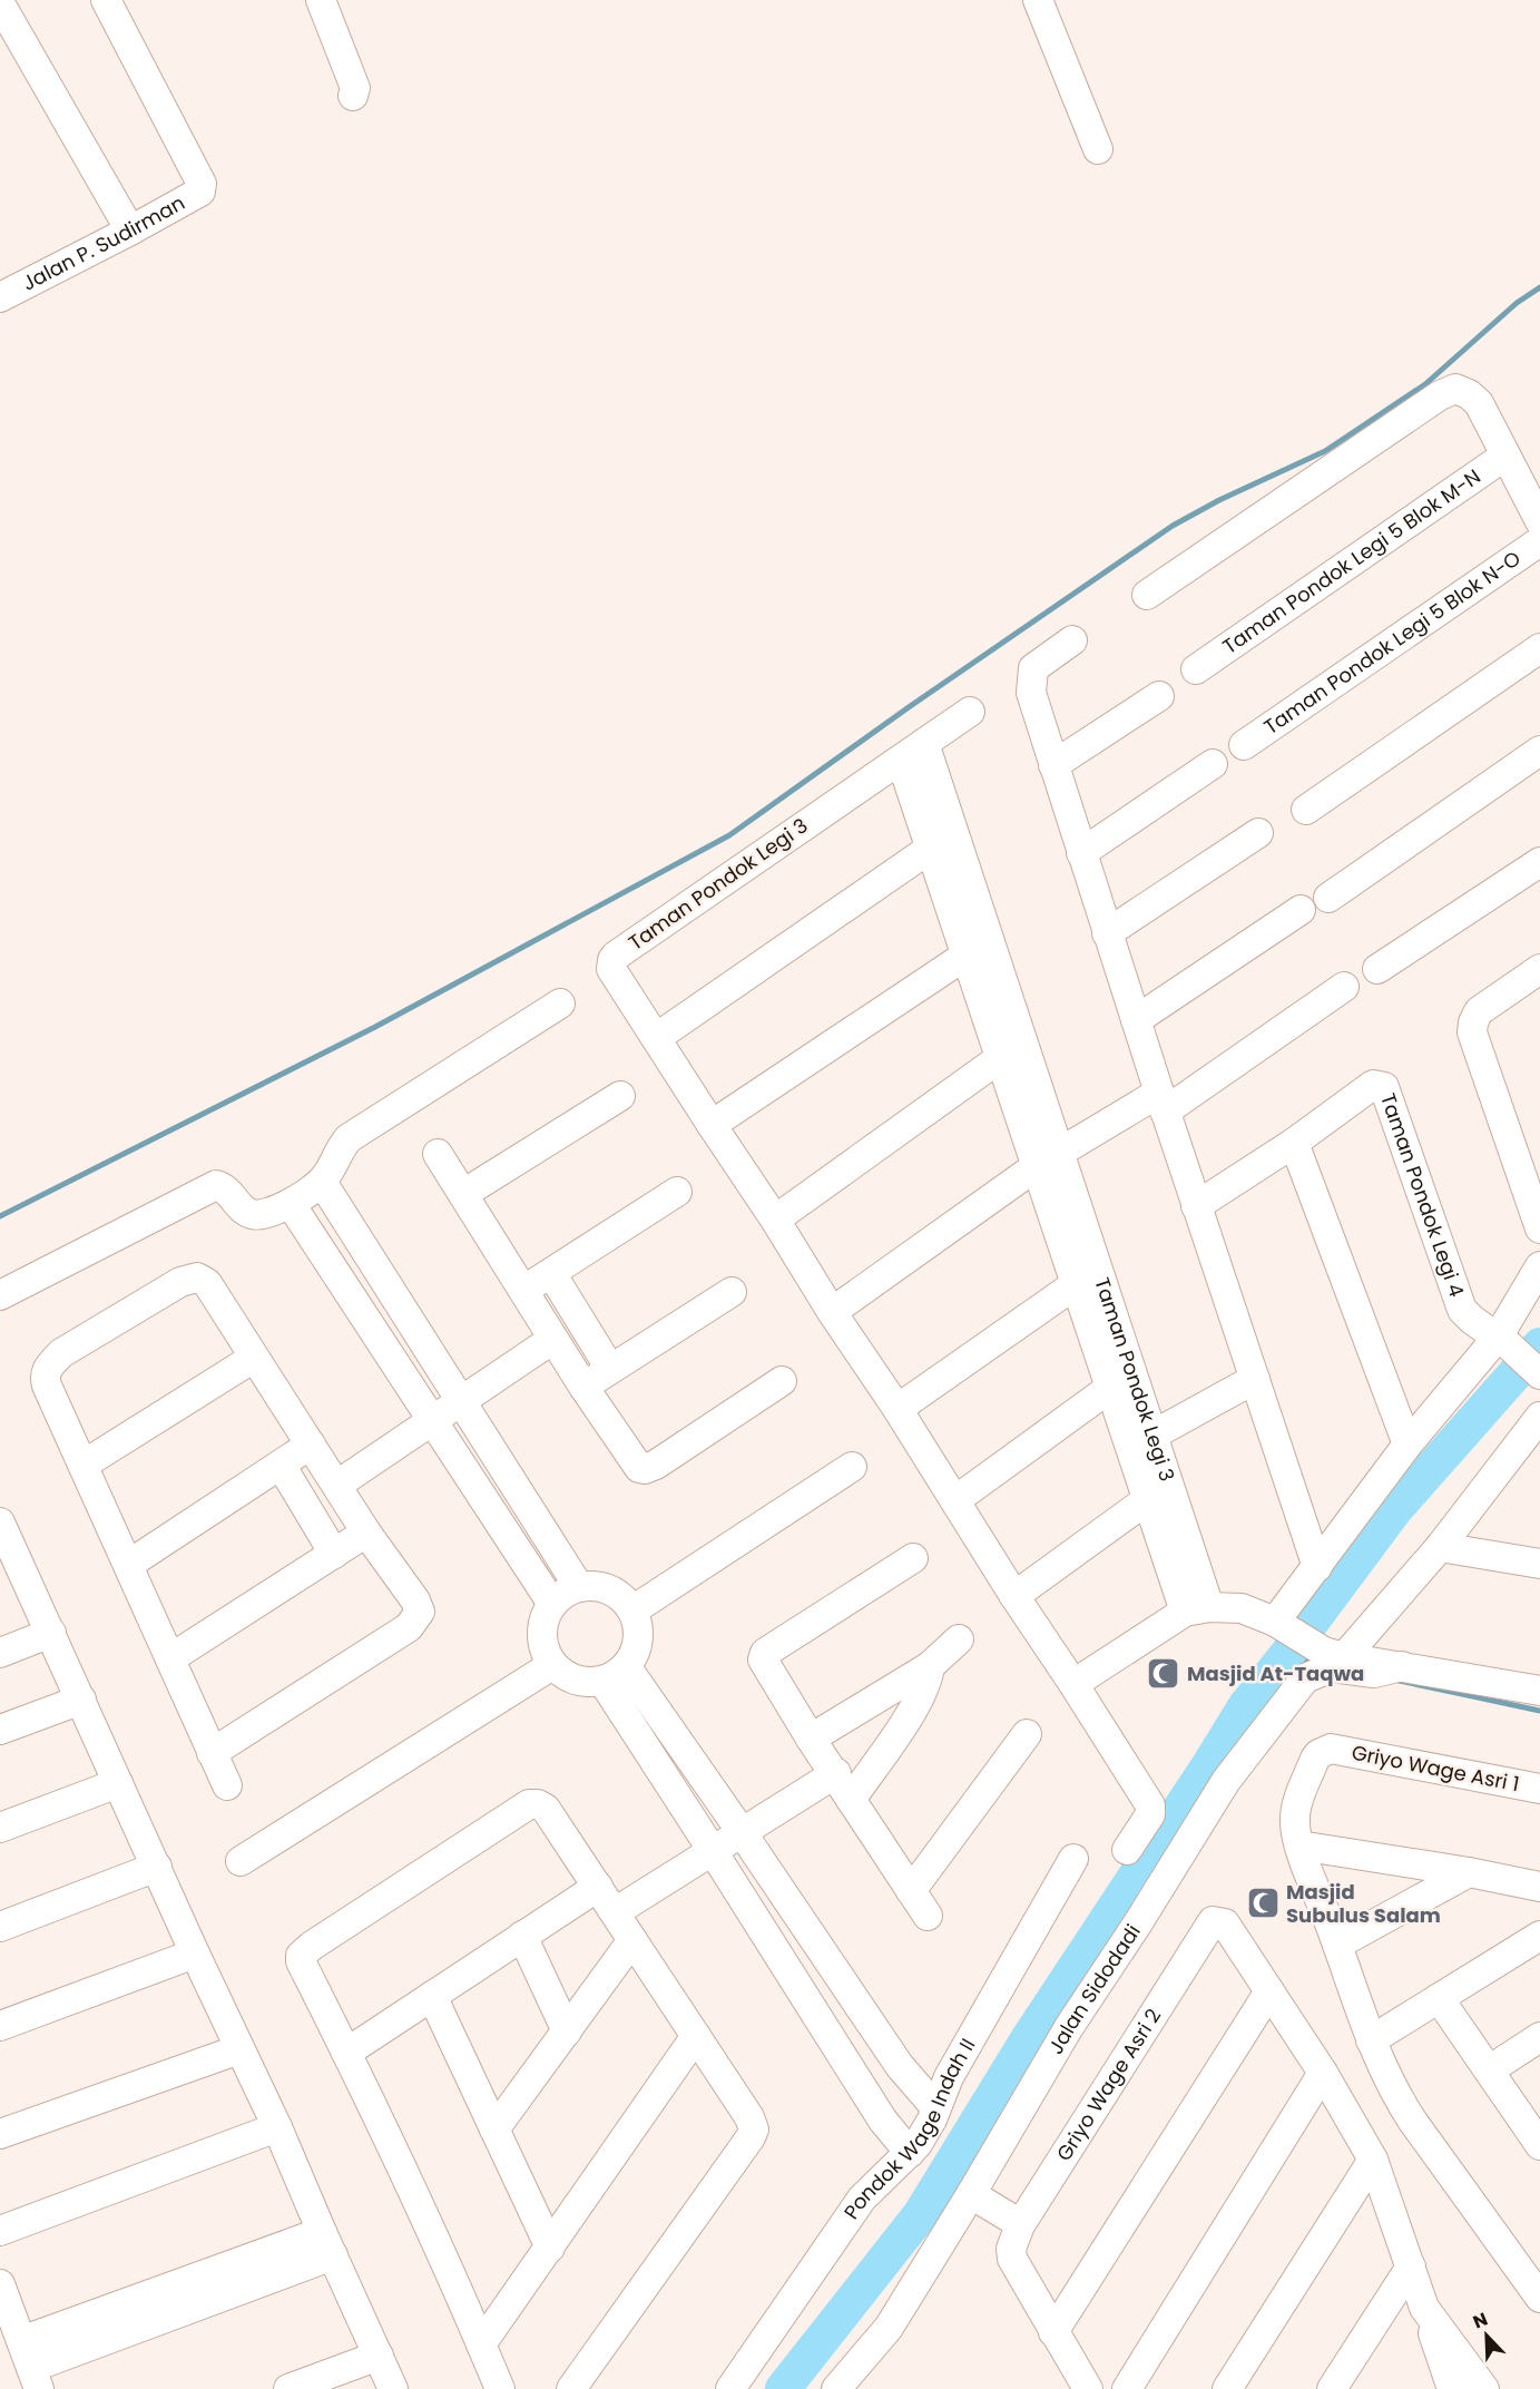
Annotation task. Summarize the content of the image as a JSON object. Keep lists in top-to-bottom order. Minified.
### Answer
{"streets":{"street":["Jalan P. Sudirman","Taman Pondok Legi 5 Blok M-N","Taman Pondok Legi 5 Blok N-O","Taman Pondok Legi 3","Taman Pondok Legi 4","Griyo Wage Asri 1","Jalan Sidodadi","Griyo Wage Asri 2","Pondok Wage Indah II"]},"places":{"mosque":["Masjid At-Taqwa","Masjid Subulus Salam"]},"north":"top left"}
